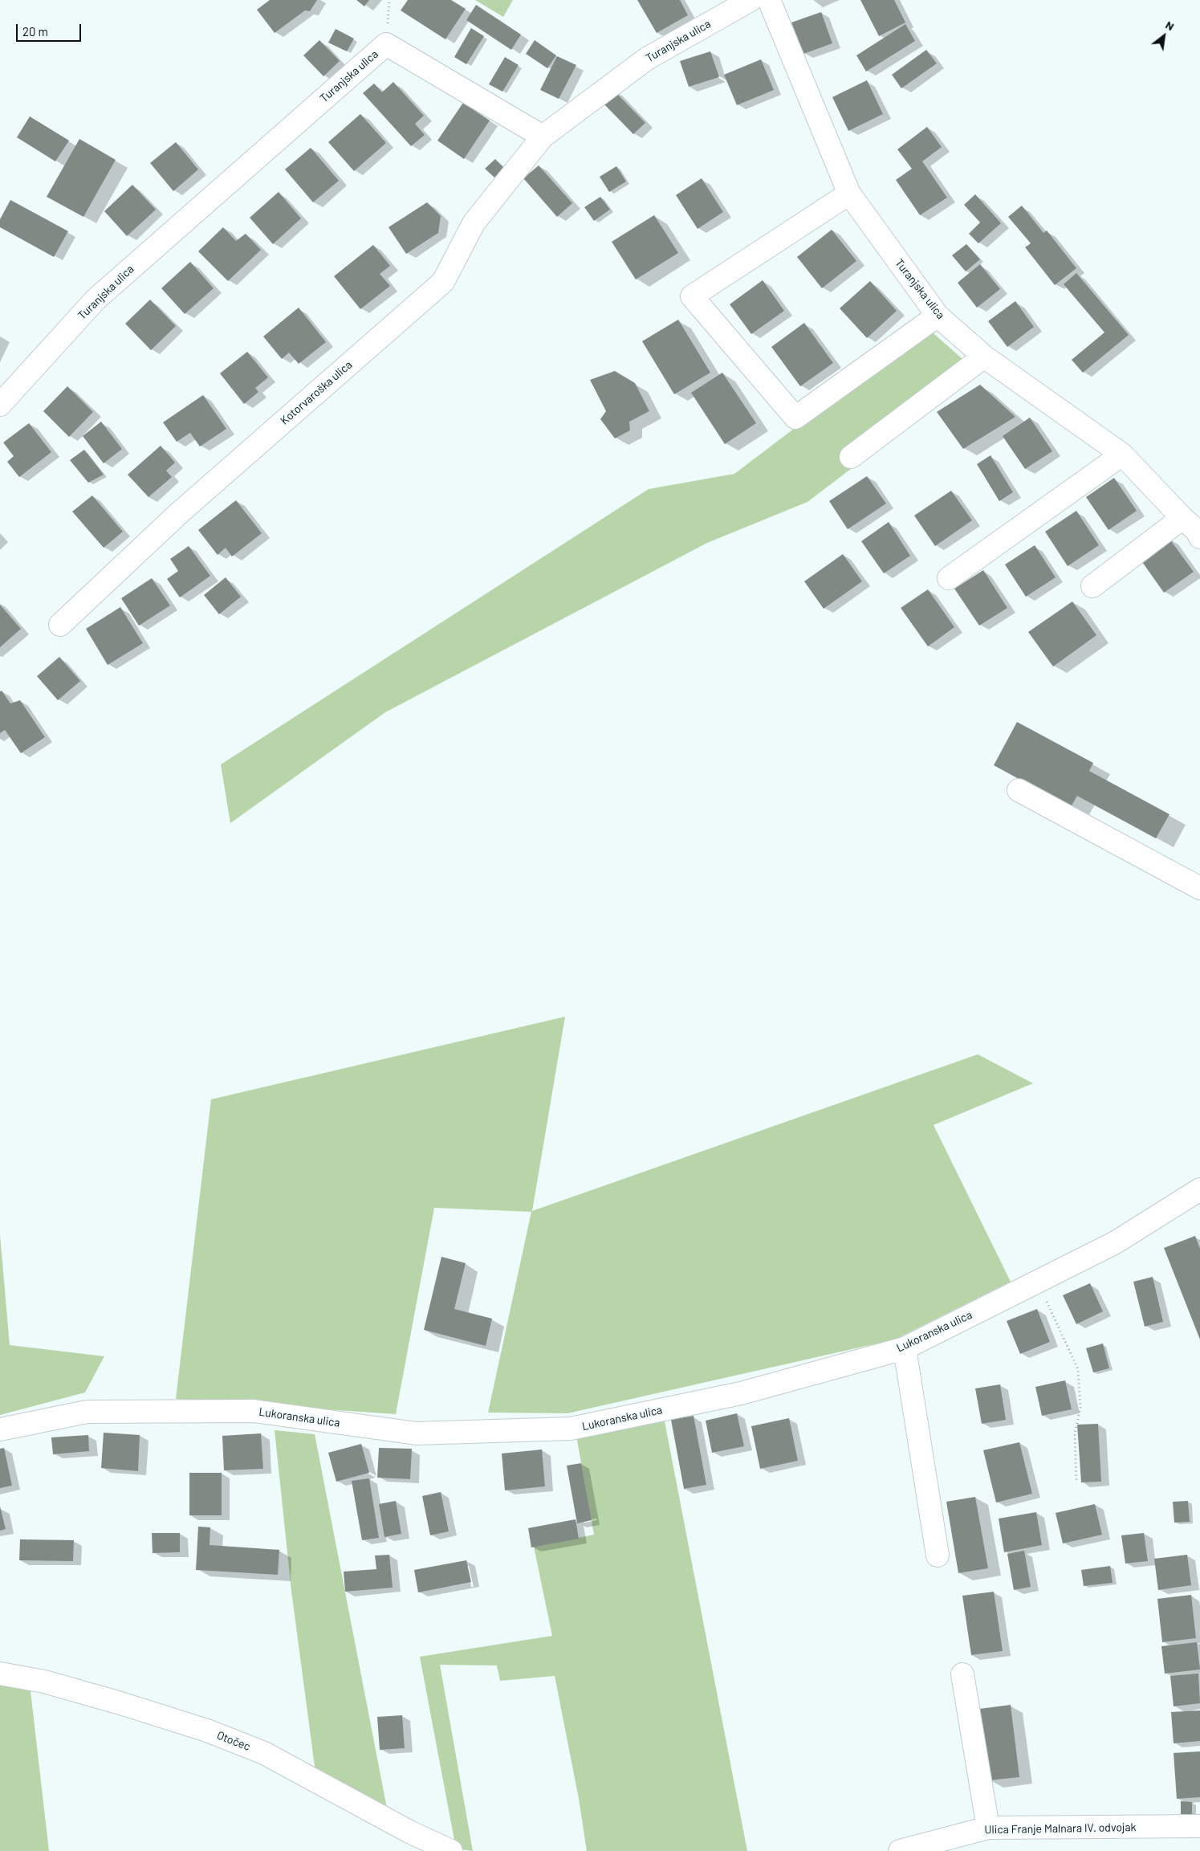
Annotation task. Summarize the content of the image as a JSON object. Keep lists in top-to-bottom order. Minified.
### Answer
{"streets":{"street":["Turanjska ulica","Kotorvaroška ulica","Lukoranska ulica","Otočec","Ulica Franje Malnara IV. odvojak"]},"crossings":[["Turanjska ulica","Kotorvaroška ulica"]],"scale_bar":"20 m","north":"top right"}
